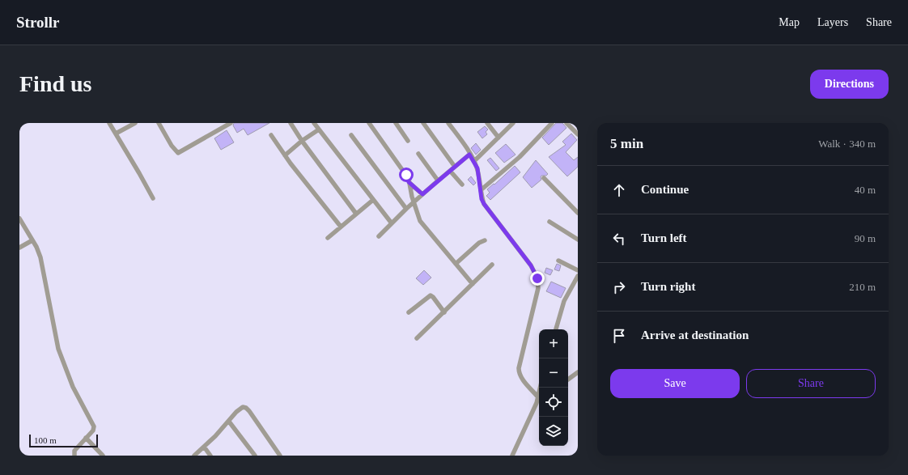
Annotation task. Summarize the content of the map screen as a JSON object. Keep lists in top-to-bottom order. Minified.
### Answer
{"scale_bar":"100 m","page":{"header":"Strollr","nav":["Map","Layers","Share"],"buttons":["Directions",["Save","Share"]],"title":"Find us","heading":["5 min","Walk · 340 m"],"list":[["Continue","40 m"],["Turn left","90 m"],["Turn right","210 m"],"Arrive at destination"],"map_buttons":["+","−"],"scale":"100 m"}}
